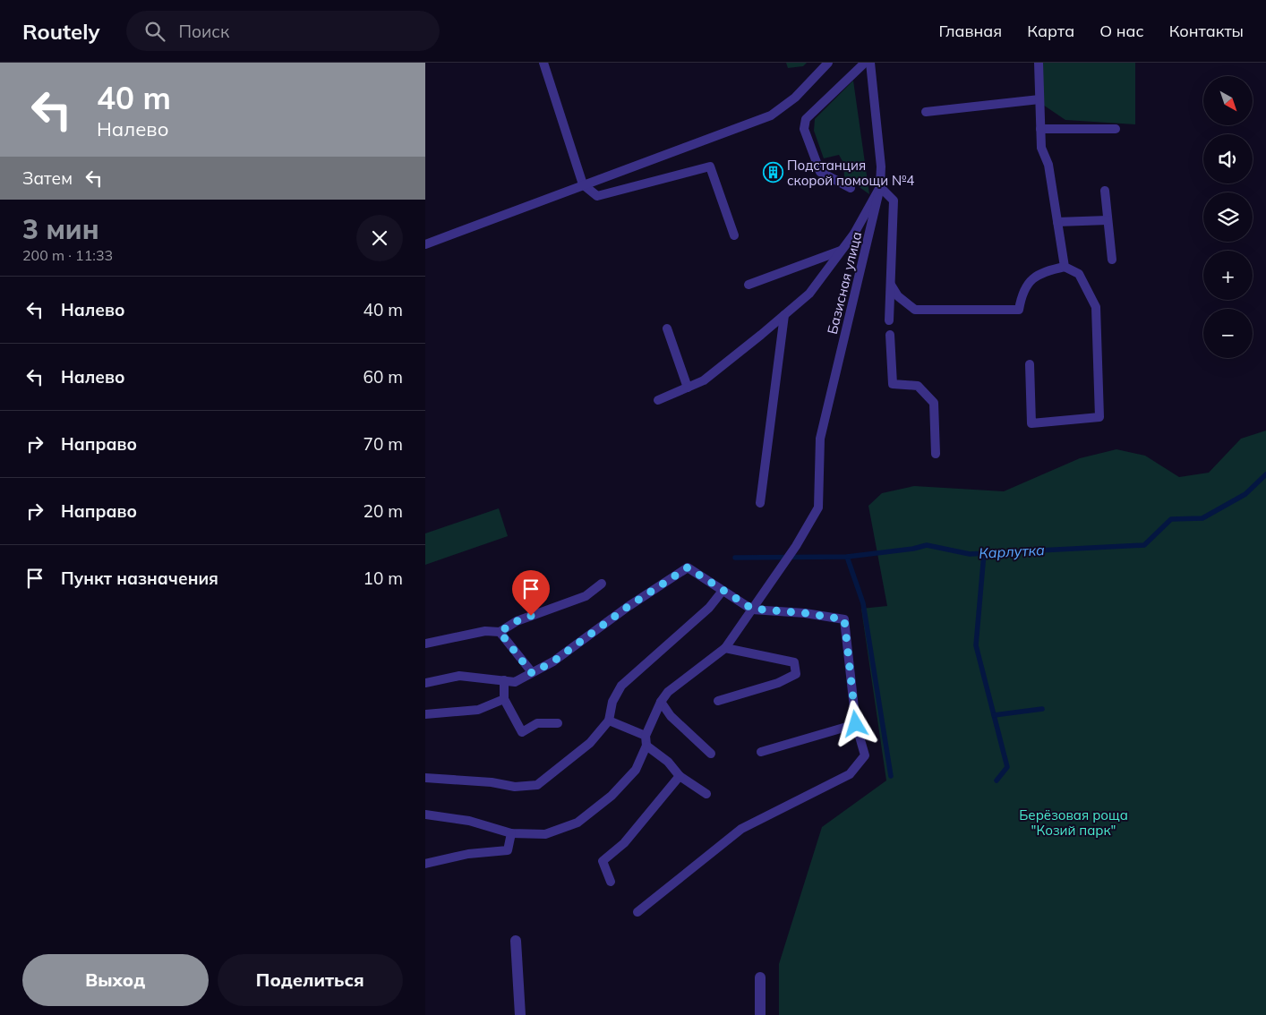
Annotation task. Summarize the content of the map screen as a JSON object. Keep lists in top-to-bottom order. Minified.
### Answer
{"streets":{"lane":["Базисная улица"]},"water":["Карлутка"],"parks":["Берёзовая роща \"Козий парк\""],"places":{"building":["Подстанция скорой помощи №4"]},"north":"bottom right","page":{"header":"Routely","search":"Поиск","nav":["Главная","Карта","О нас","Контакты"],"turn":["40 m","Налево"],"map_buttons":["+","−"],"then":"Затем","heading":["3 мин","200 m · 11:33"],"list":[{"name":"Налево","value":"40 m"},{"name":"Налево","value":"60 m"},{"name":"Направо","value":"70 m"},{"name":"Направо","value":"20 m"},{"name":"Пункт назначения","value":"10 m"}],"buttons":["Выход","Поделиться"]}}
